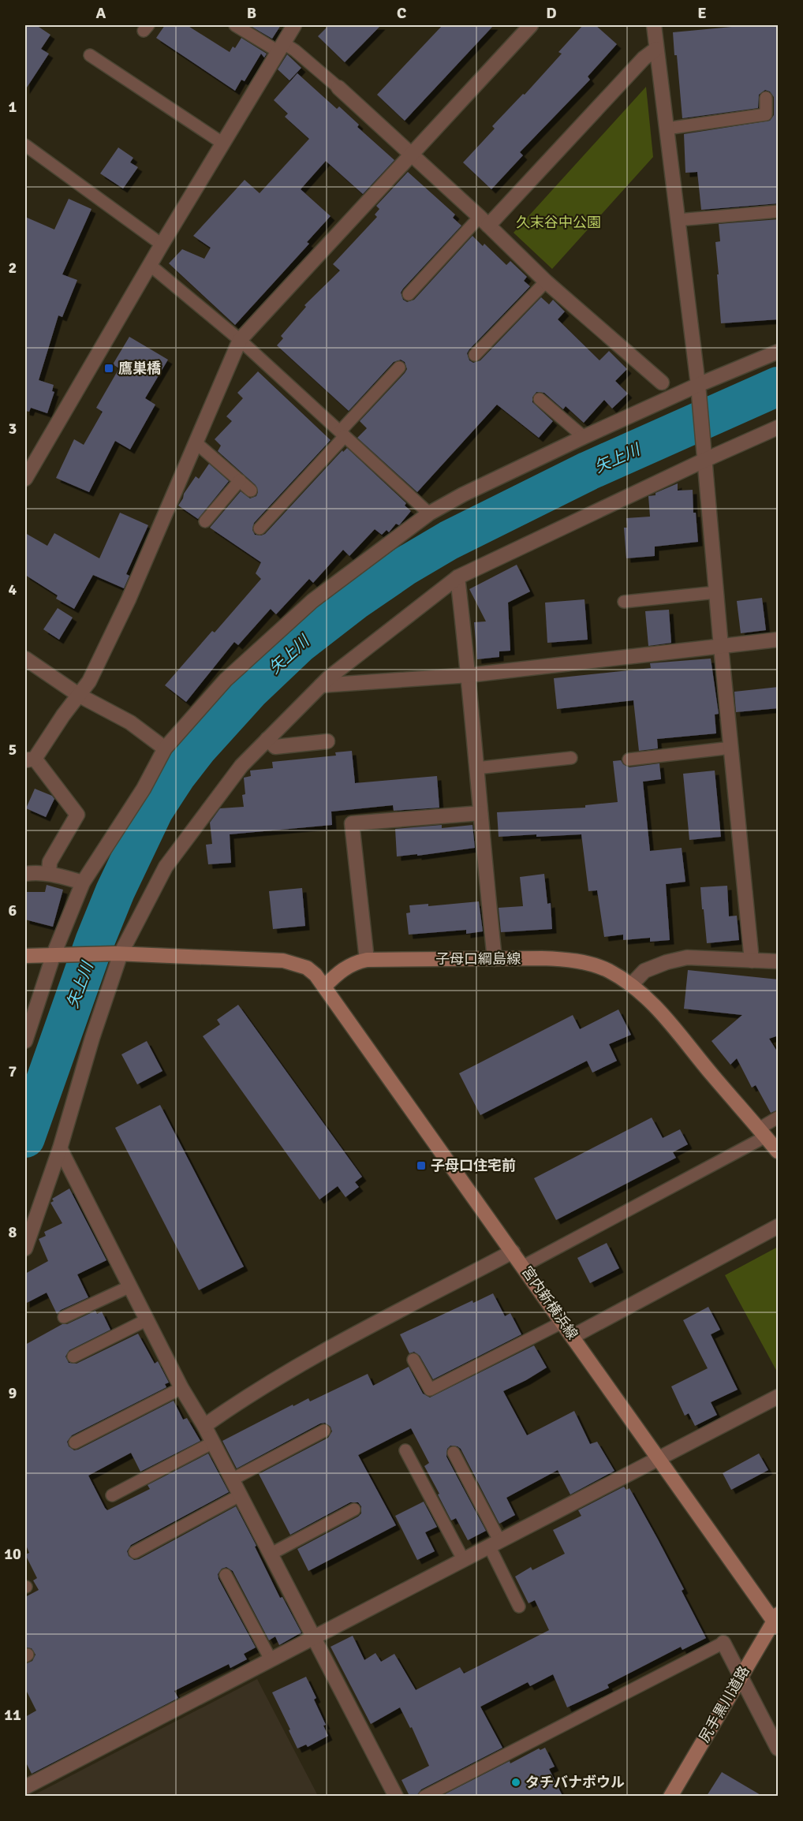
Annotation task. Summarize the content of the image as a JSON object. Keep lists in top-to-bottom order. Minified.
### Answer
{"streets":{"street":["子母口綱島線","宮内新横浜線","尻手黒川道路"]},"crossings":[["子母口綱島線","宮内新横浜線"],["宮内新横浜線","尻手黒川道路"]],"water":["矢上川"],"parks":["久末谷中公園"],"places":{"transit":["鷹巣橋","子母口住宅前"],"other":["タチバナボウル"]},"grid":{"columns":["A","B","C","D","E"],"rows":["1","2","3","4","5","6","7","8","9","10","11"]}}
